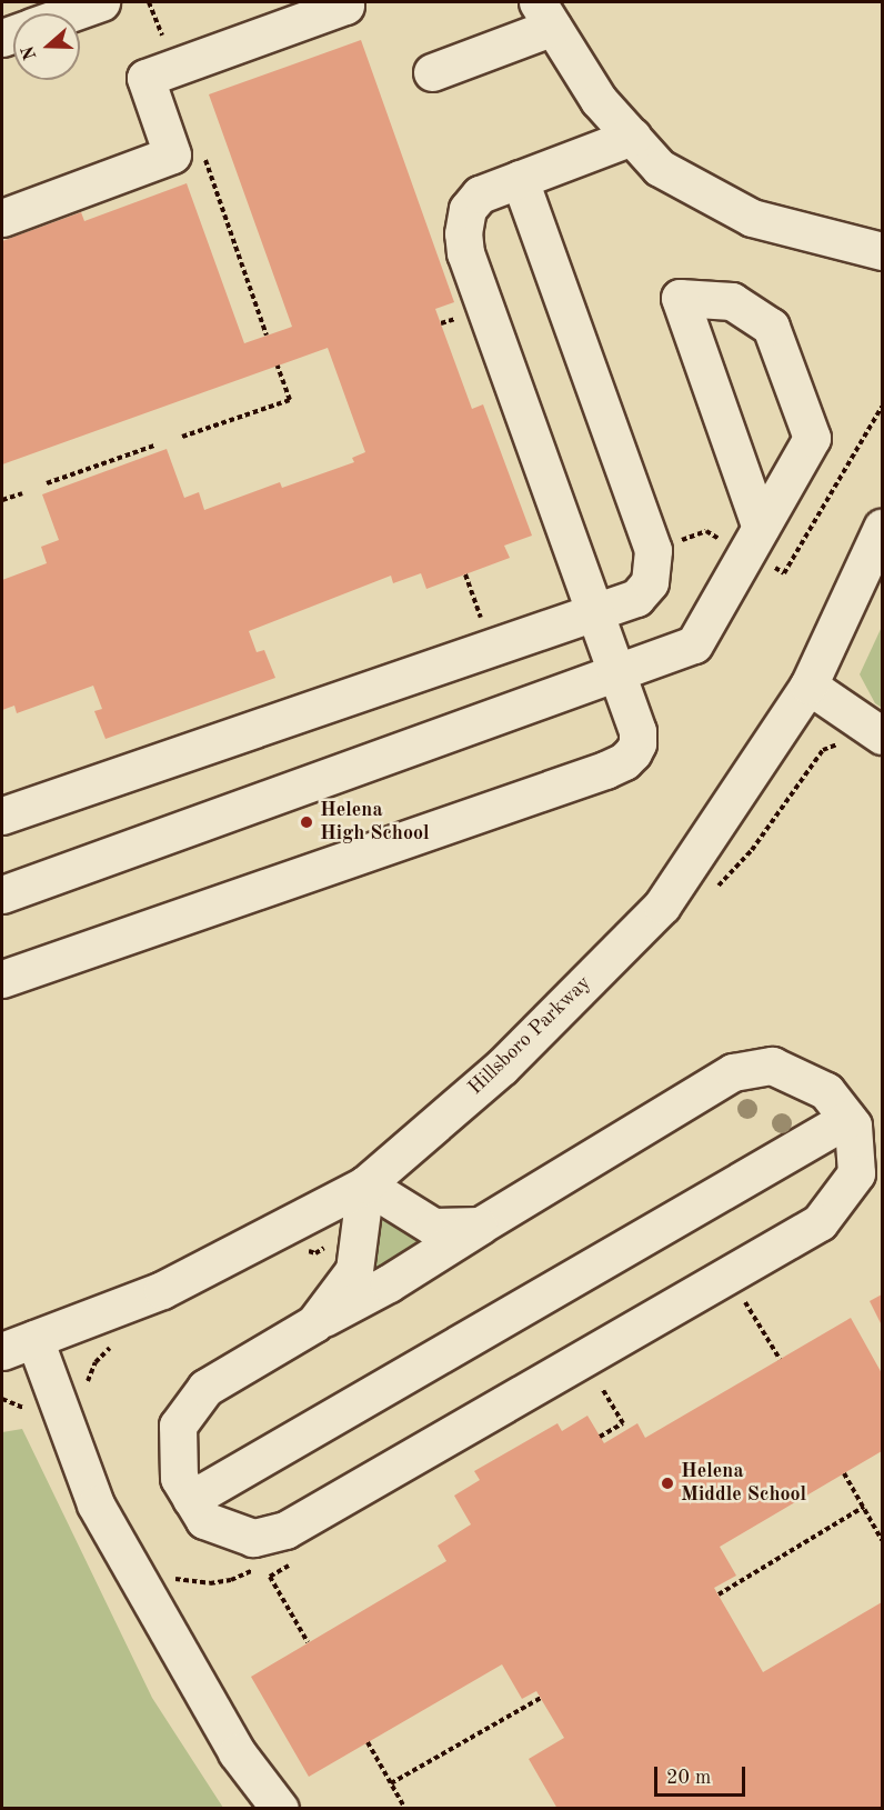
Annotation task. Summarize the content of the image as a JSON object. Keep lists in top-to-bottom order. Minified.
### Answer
{"streets":{"street":["Hillsboro Parkway"]},"places":["Helena High School","Helena Middle School"],"scale_bar":"20 m","north":"left"}
